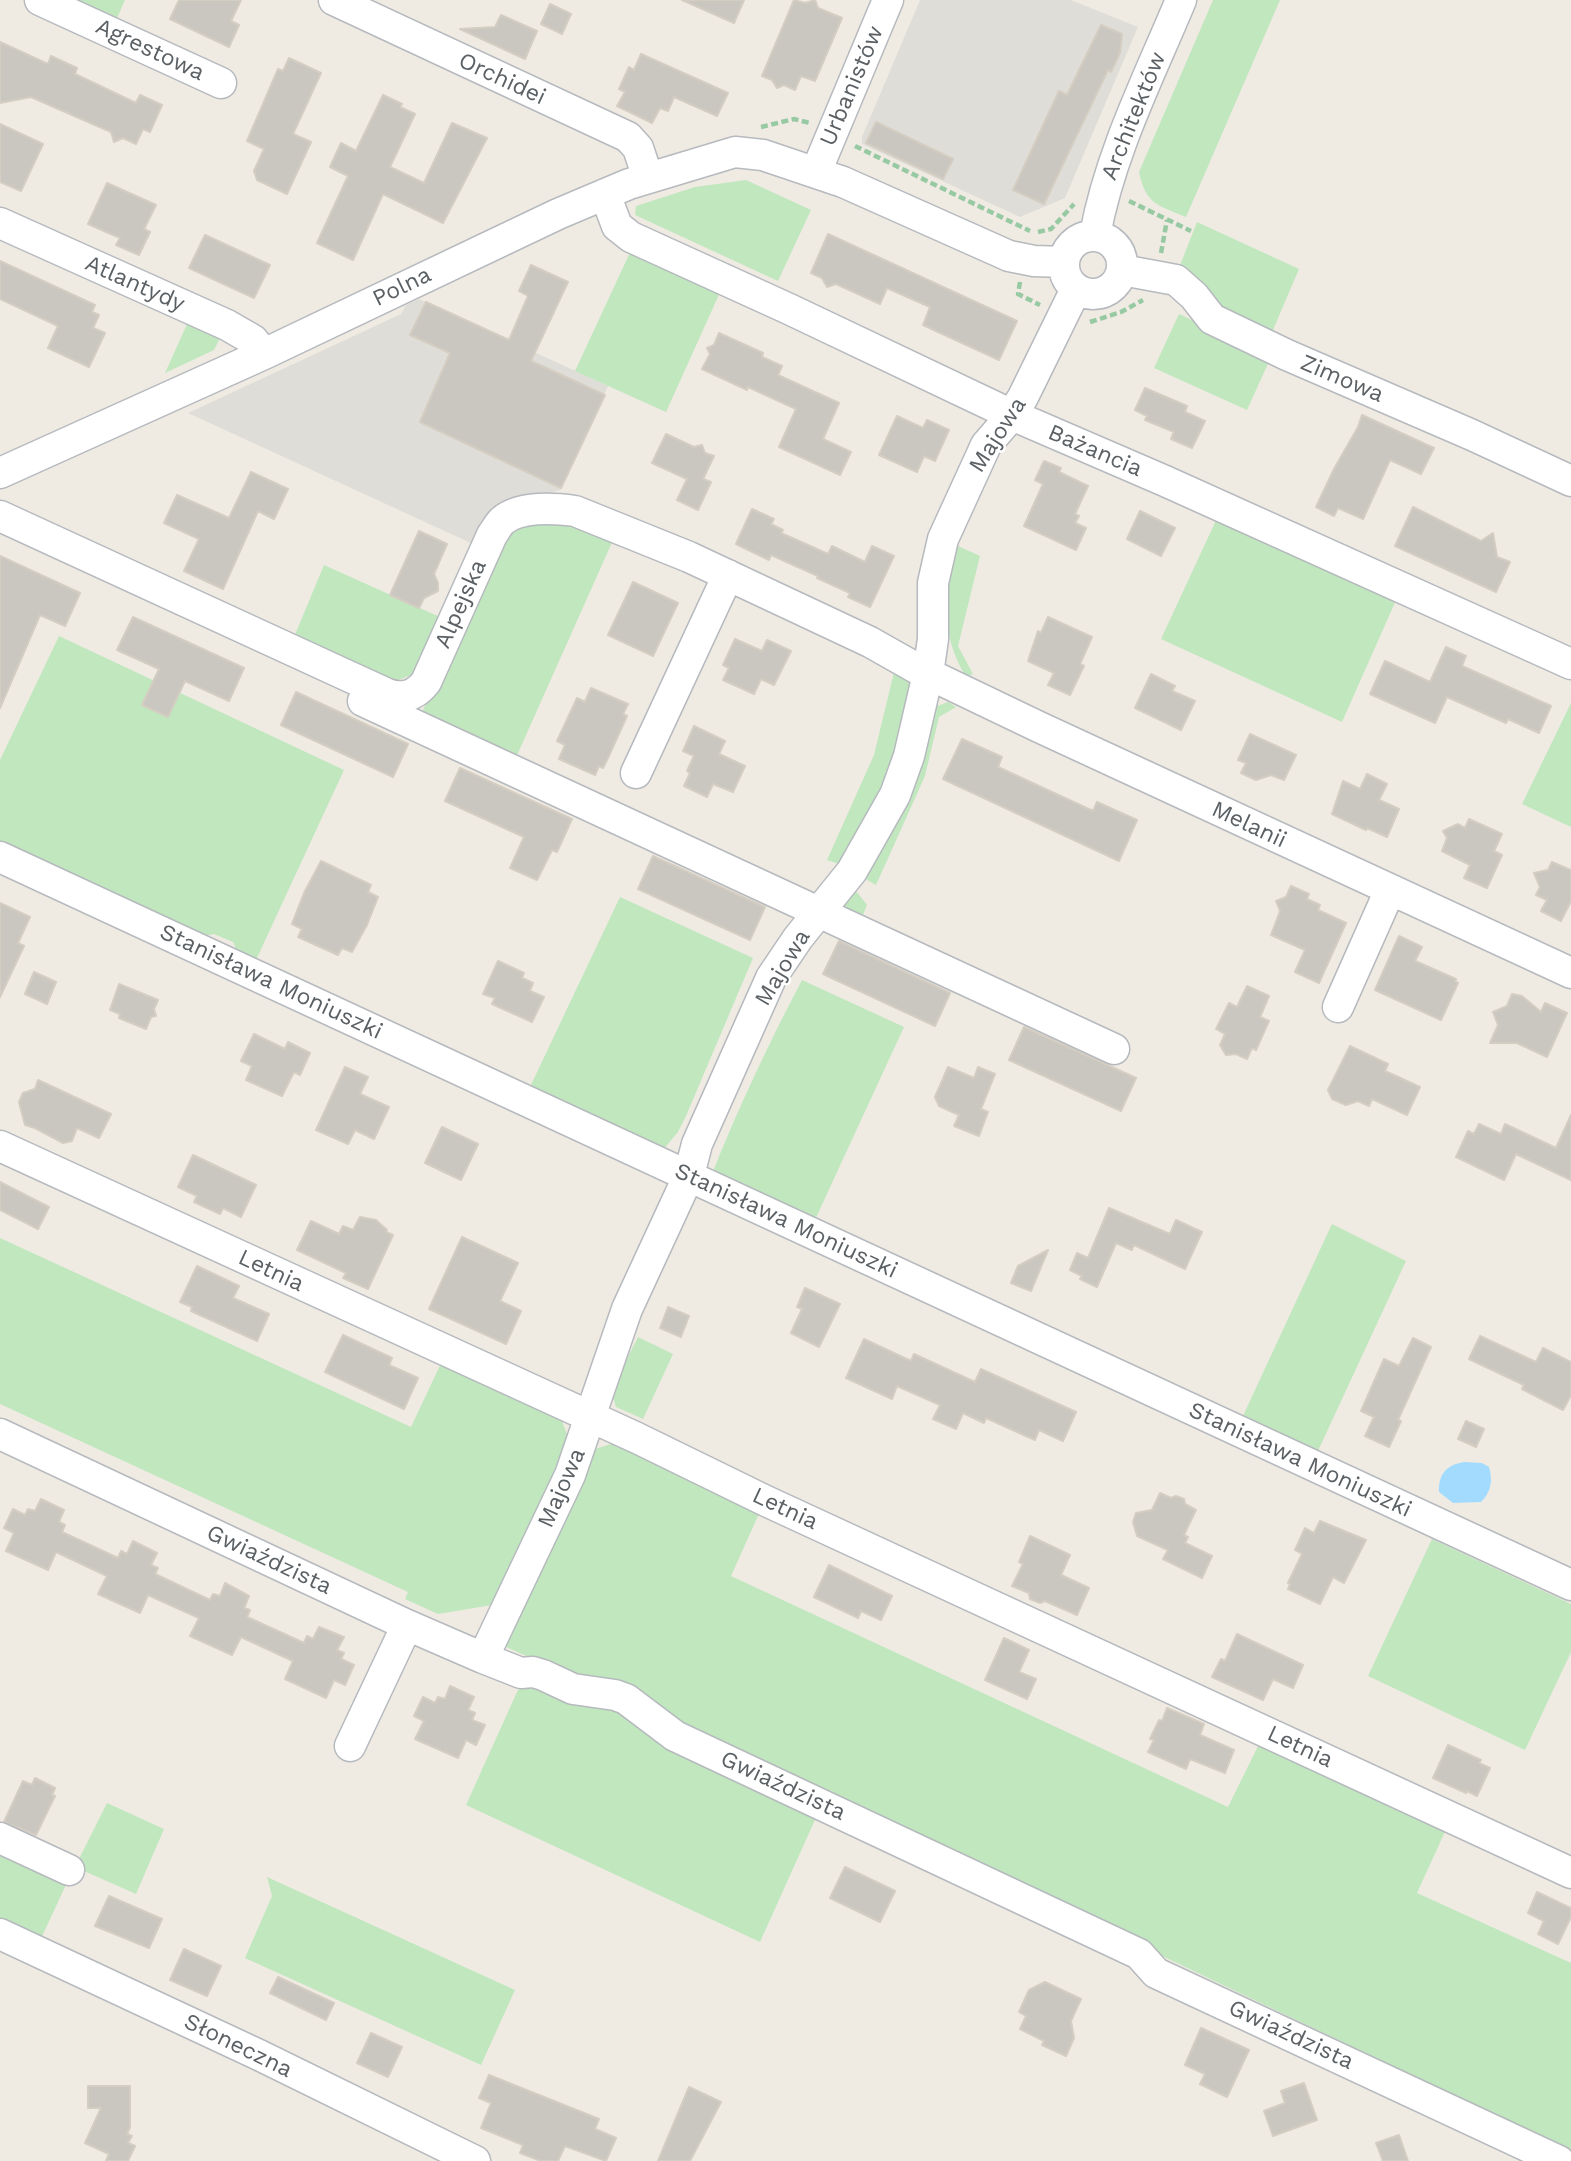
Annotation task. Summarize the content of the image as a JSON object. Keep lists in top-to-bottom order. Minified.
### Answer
{"streets":{"street":["Agrestowa","Orchidei","Urbanistów","Architektów","Atlantydy","Polna","Zimowa","Majowa","Bażancia","Alpejska","Melanii","Stanisława Moniuszki","Letnia","Gwiaździsta","Słoneczna"]},"crossings":[["Orchidei","Polna"],["Urbanistów","Polna"],["Architektów","Zimowa"],["Architektów","Majowa"],["Atlantydy","Polna"],["Polna","Bażancia"],["Zimowa","Majowa"],["Majowa","Bażancia"],["Majowa","Alpejska"],["Majowa","Melanii"],["Majowa","Stanisława Moniuszki"],["Majowa","Letnia"],["Majowa","Gwiaździsta"],["Alpejska","Melanii"]]}
